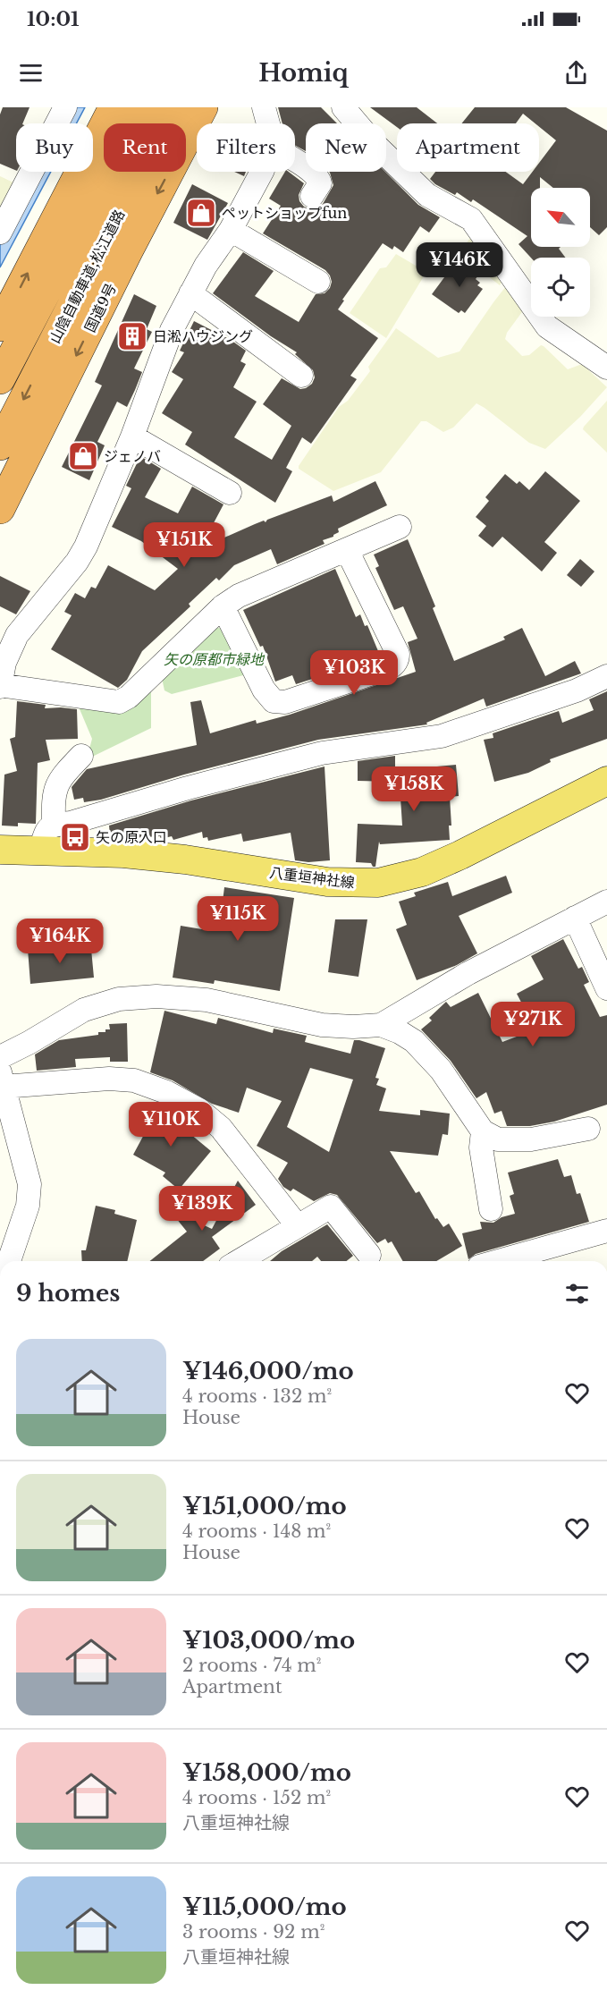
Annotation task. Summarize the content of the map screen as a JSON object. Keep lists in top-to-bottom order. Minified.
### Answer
{"streets":{"highway":["山陰自動車道;松江道路","国道9号"],"main road":["八重垣神社線"]},"parks":["矢の原都市緑地"],"places":{"shop":["ペットショップfun","ジェノバ"],"building":["日淞ハウジング"],"bus stop":["矢の原入口"]},"north":"top left","page":{"status":"10:01","header":"Homiq","chip":["Buy","Rent","Filters","New","Apartment"],"price":["¥146K","¥151K","¥103K","¥158K","¥115K","¥164K","¥271K","¥110K","¥139K"],"heading":"9 homes","list":[{"name":"¥146,000/mo","note":"4 rooms · 132 m² · House"},{"name":"¥151,000/mo","note":"4 rooms · 148 m² · House"},{"name":"¥103,000/mo","note":"2 rooms · 74 m² · Apartment"},{"name":"¥158,000/mo","note":"4 rooms · 152 m² · 八重垣神社線"},{"name":"¥115,000/mo","note":"3 rooms · 92 m² · 八重垣神社線"}]}}
